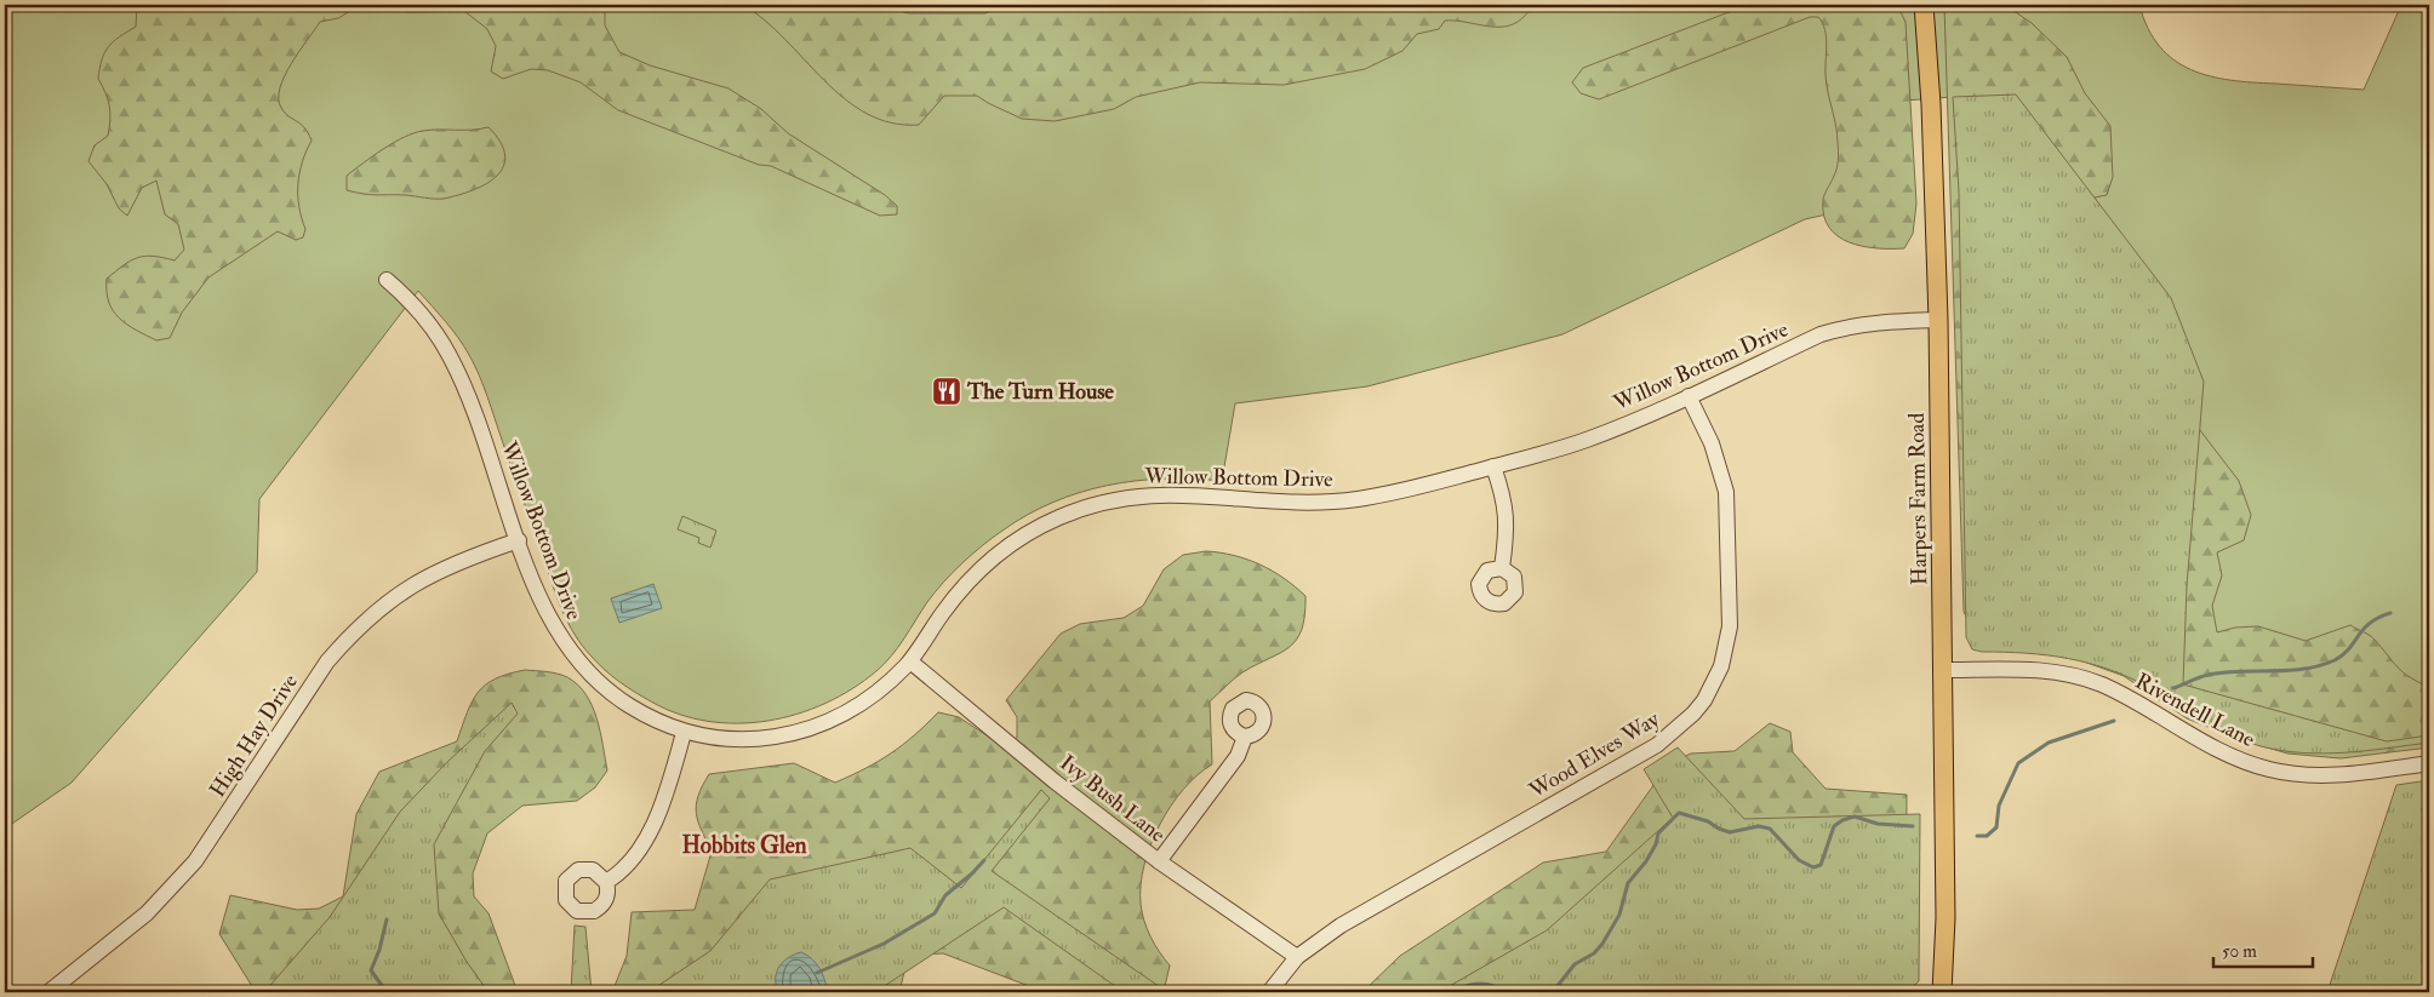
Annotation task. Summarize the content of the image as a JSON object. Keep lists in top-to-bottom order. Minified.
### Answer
{"streets":{"main road":["Harpers Farm Road"],"street":["Willow Bottom Drive","Rivendell Lane","High Hay Drive","Wood Elves Way","Ivy Bush Lane"]},"crossings":[["Willow Bottom Drive","Harpers Farm Road"],["Willow Bottom Drive","High Hay Drive"],["Willow Bottom Drive","Wood Elves Way"],["Willow Bottom Drive","Ivy Bush Lane"],["Harpers Farm Road","Rivendell Lane"],["Wood Elves Way","Ivy Bush Lane"]],"districts":["Hobbits Glen"],"places":{"restaurant":["The Turn House"]},"scale_bar":"50 m"}
